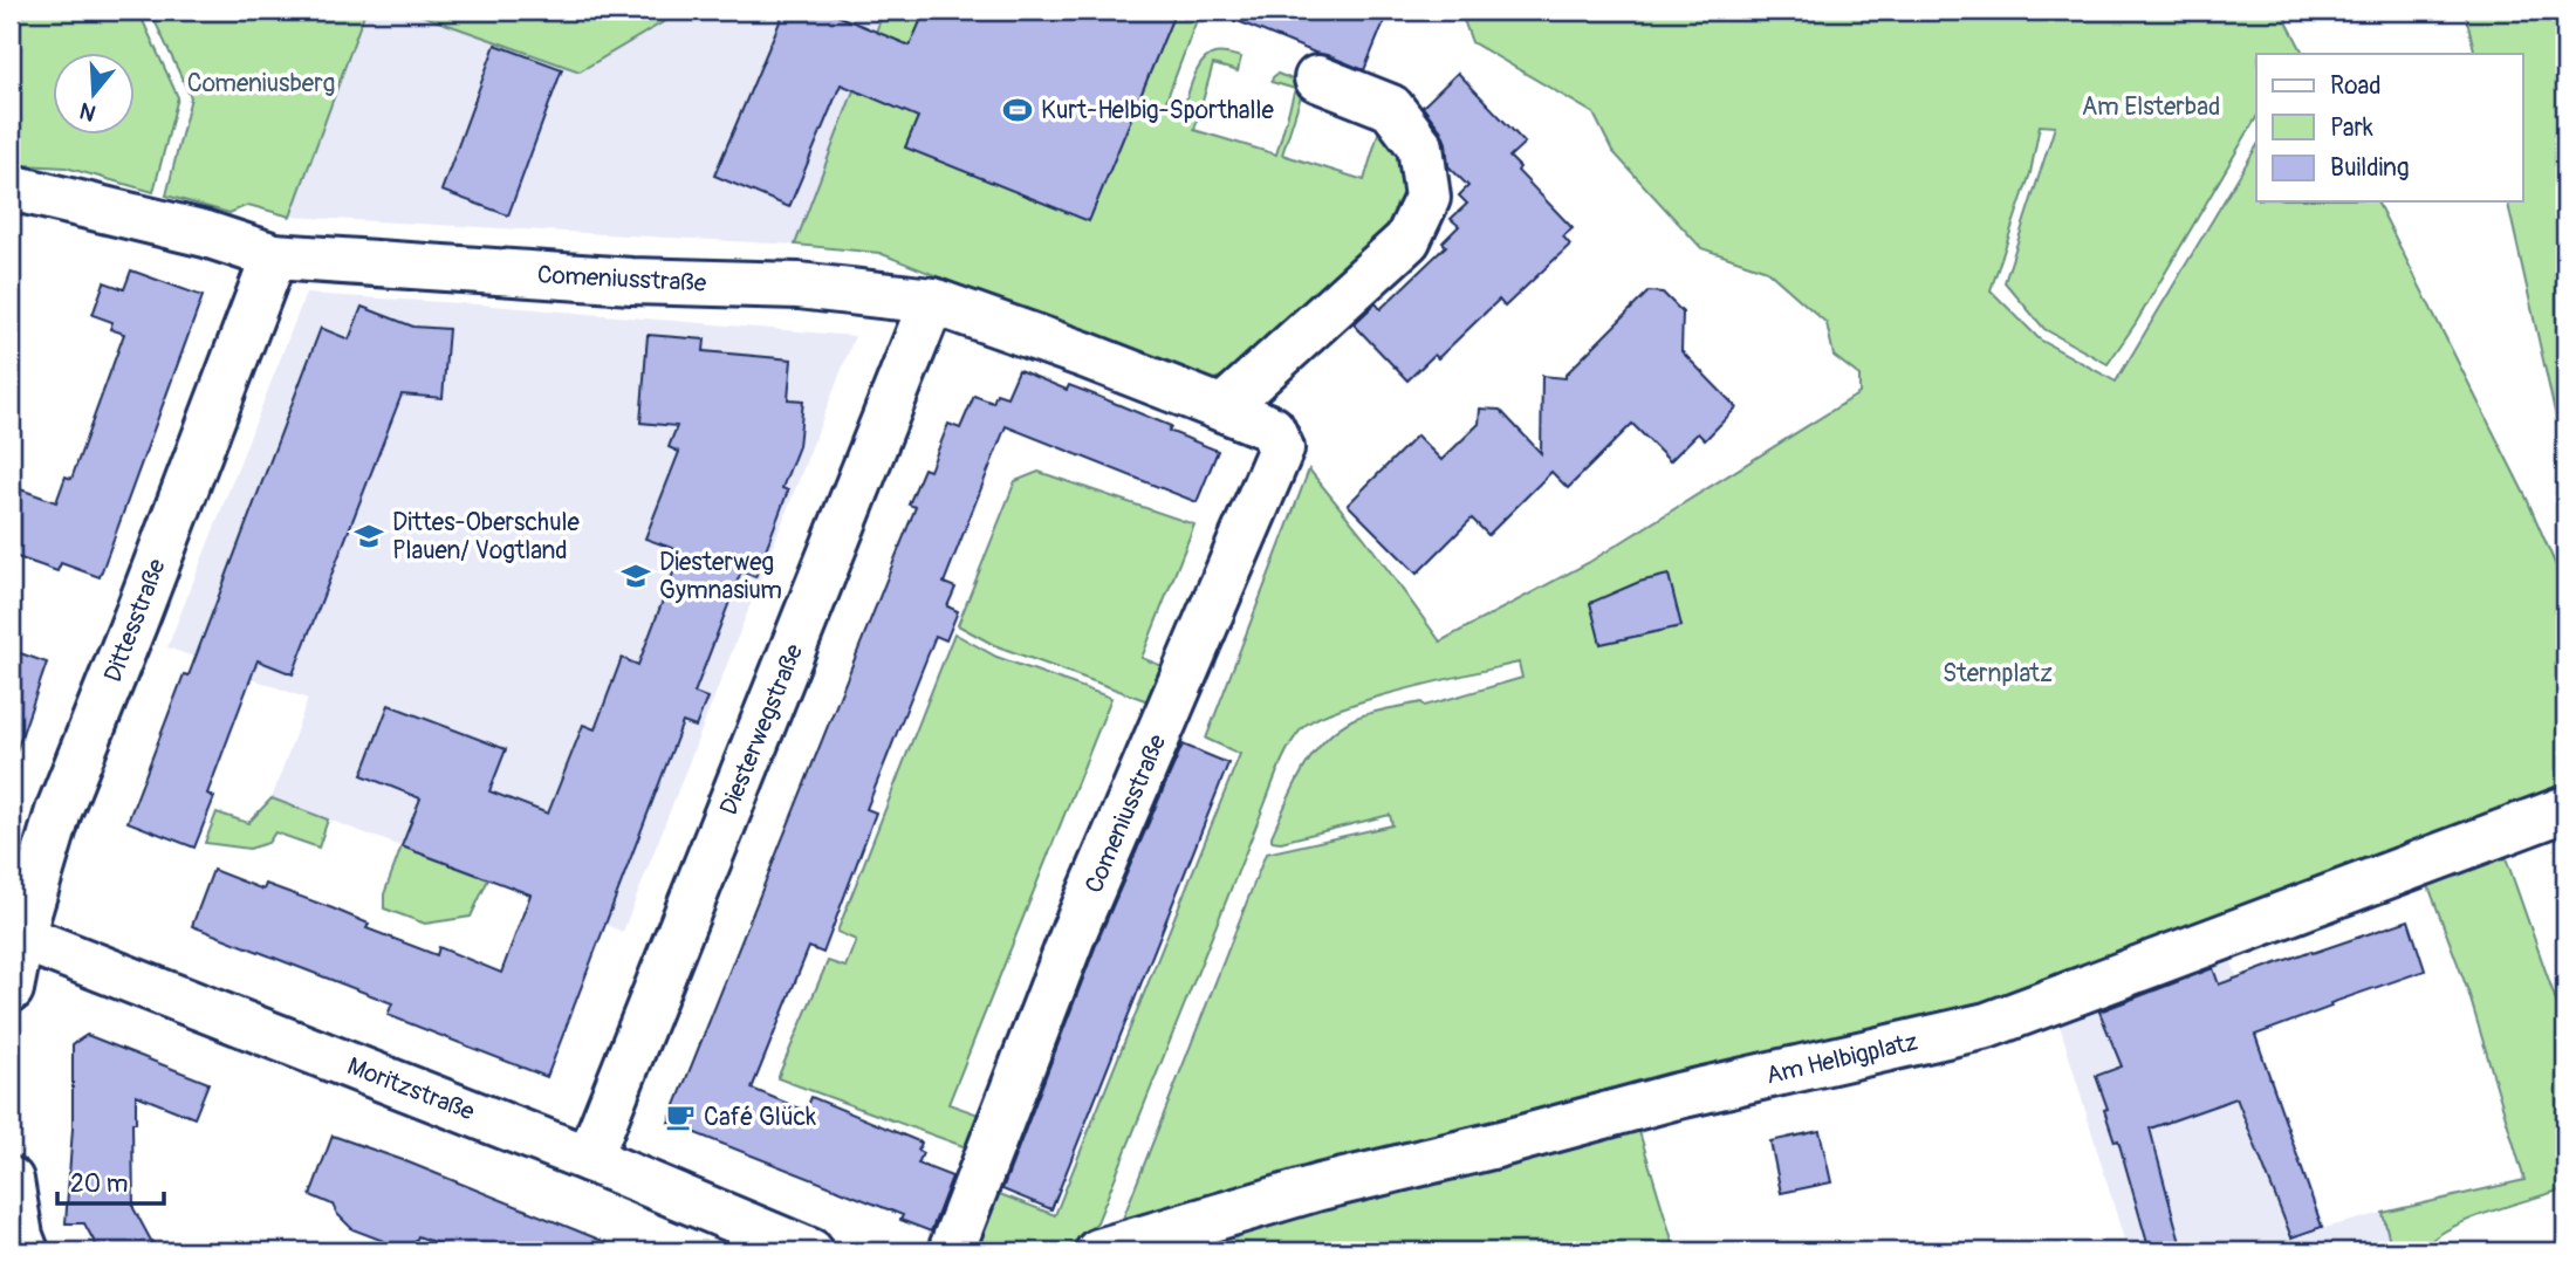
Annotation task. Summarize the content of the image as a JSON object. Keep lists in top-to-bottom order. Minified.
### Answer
{"streets":{"street":["Comeniusstraße","Dittesstraße","Diesterwegstraße","Am Helbigplatz","Moritzstraße"]},"crossings":[["Comeniusstraße","Dittesstraße"],["Comeniusstraße","Diesterwegstraße"],["Dittesstraße","Moritzstraße"],["Diesterwegstraße","Moritzstraße"]],"parks":["Comeniusberg","Am Elsterbad","Sternplatz"],"places":{"sports":["Kurt-Helbig-Sporthalle"],"school or university":["Dittes-Oberschule Plauen/ Vogtland","Diesterweg Gymnasium"],"cafe":["Café Glück"]},"legend":["Road","Park","Building"],"scale_bar":"20 m","north":"bottom"}
